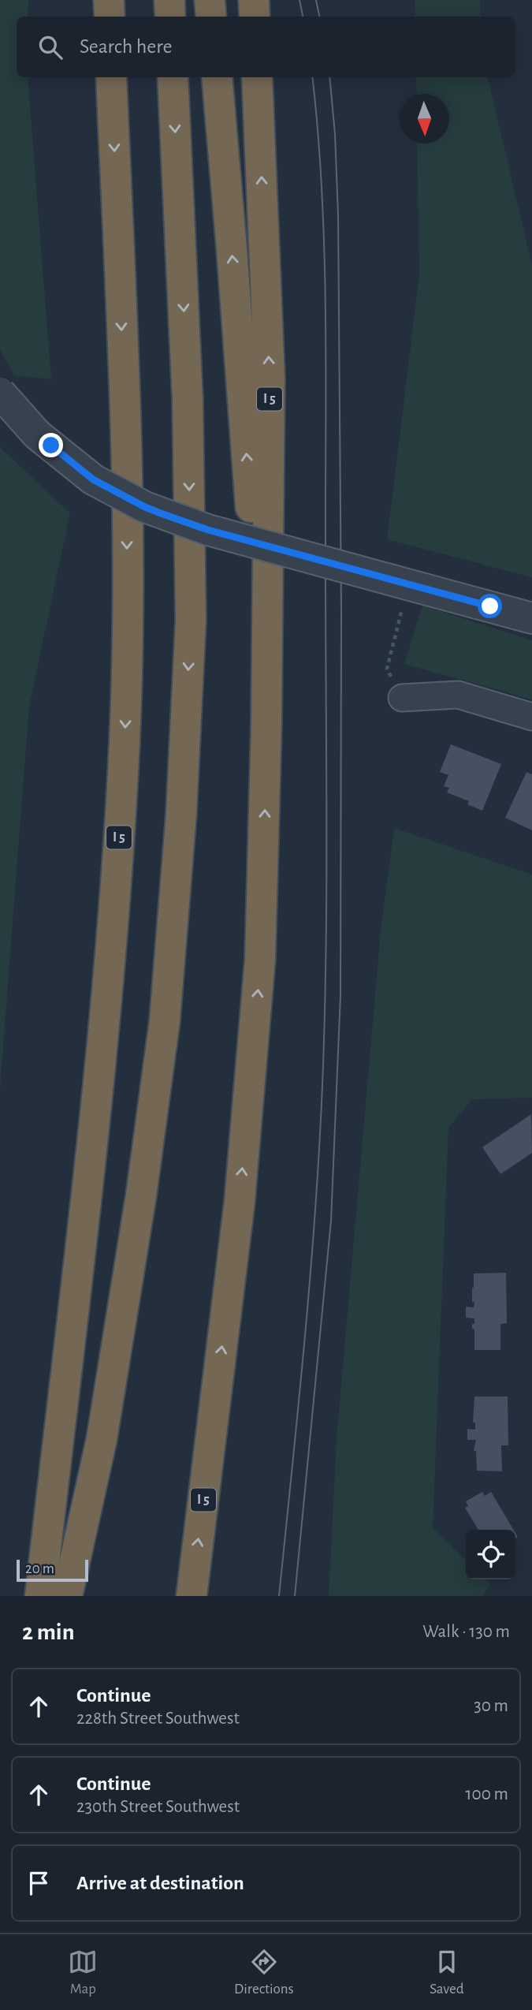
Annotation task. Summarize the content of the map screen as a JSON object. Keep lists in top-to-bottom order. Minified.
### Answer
{"streets":{"highway":["I 5"]},"scale_bar":"20 m","north":"bottom","page":{"search":"Search here","scale":"20 m","heading":["2 min","Walk · 130 m"],"list":[["Continue","228th Street Southwest","30 m"],["Continue","230th Street Southwest","100 m"],"Arrive at destination"],"nav":["Map","Directions","Saved"]}}
